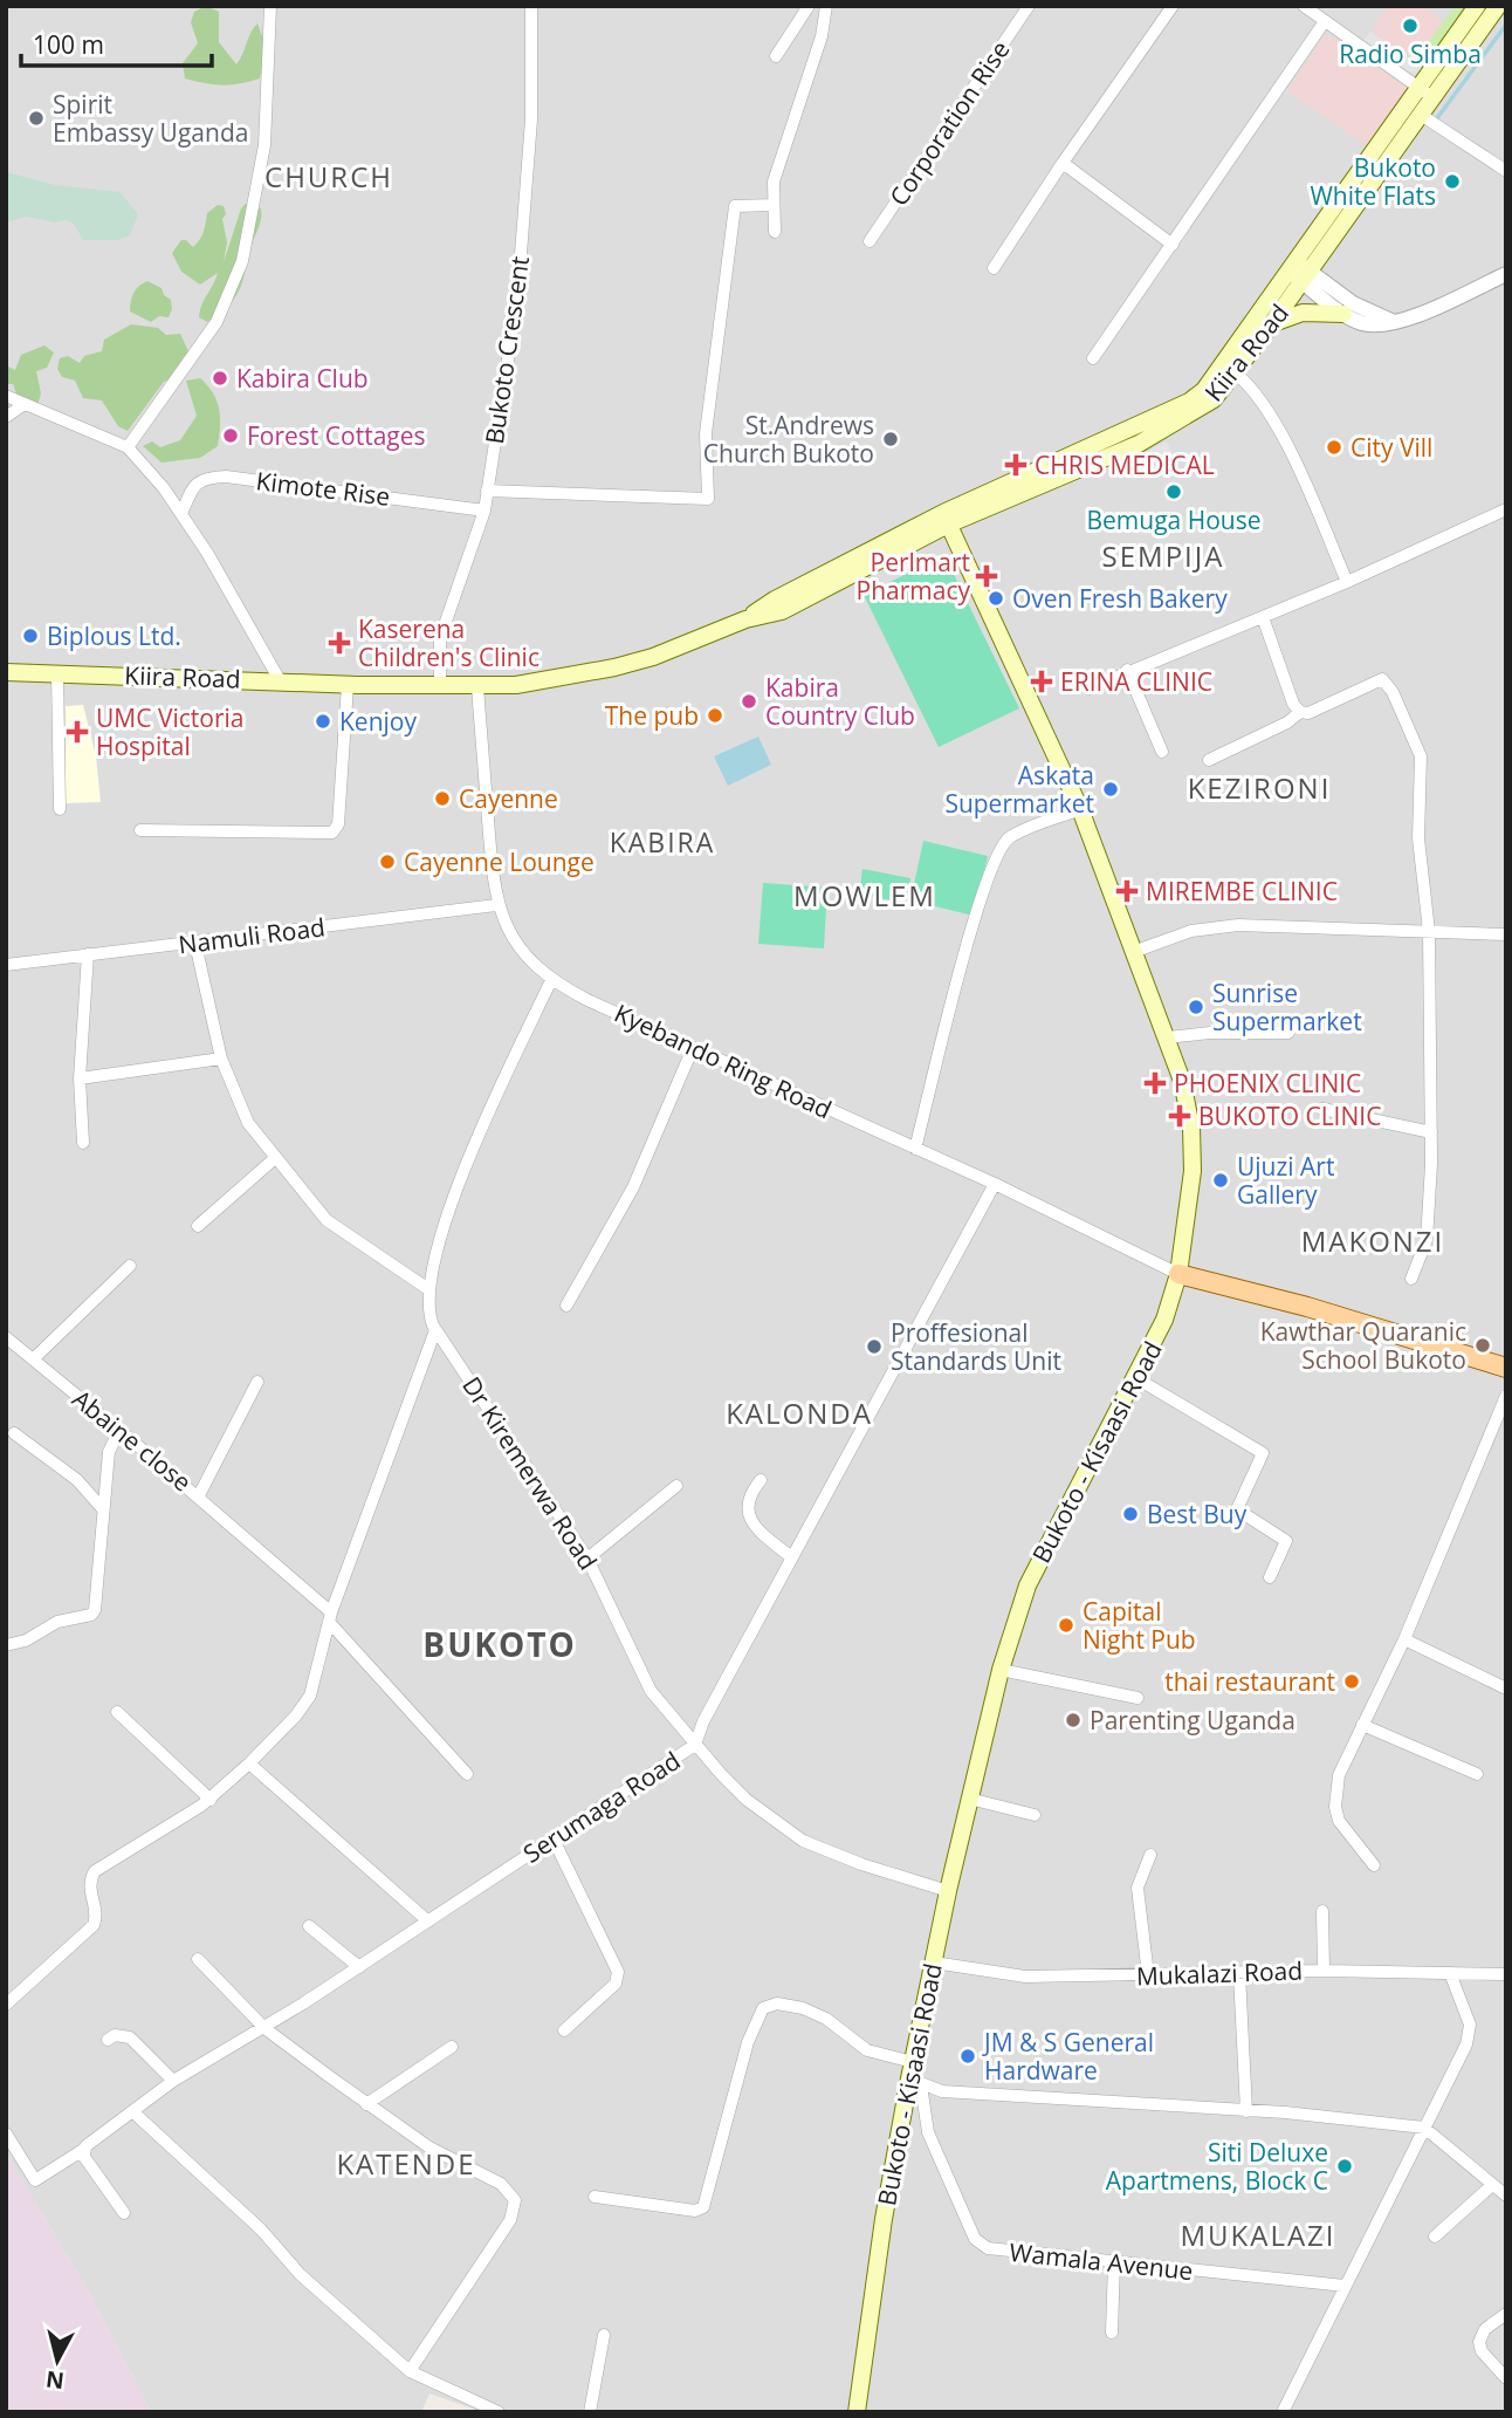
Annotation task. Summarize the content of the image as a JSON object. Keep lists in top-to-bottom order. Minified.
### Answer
{"streets":{"main road":["Kiira Road","Bukoto - Kisaasi Road"],"street":["Corporation Rise","Bukoto Crescent","Kimote Rise","Namuli Road","Kyebando Ring Road","Abaine close","Dr Kiremerwa Road","Serumaga Road","Mukalazi Road","Wamala Avenue"]},"crossings":[["Bukoto Crescent","Kiira Road"],["Bukoto Crescent","Kimote Rise"],["Kiira Road","Kyebando Ring Road"],["Kiira Road","Bukoto - Kisaasi Road"],["Namuli Road","Kyebando Ring Road"],["Kyebando Ring Road","Bukoto - Kisaasi Road"],["Kyebando Ring Road","Serumaga Road"],["Bukoto - Kisaasi Road","Dr Kiremerwa Road"],["Bukoto - Kisaasi Road","Mukalazi Road"],["Bukoto - Kisaasi Road","Wamala Avenue"],["Dr Kiremerwa Road","Serumaga Road"]],"districts":["CHURCH","SEMPIJA","KEZIRONI","KABIRA","MOWLEM","MAKONZI","KALONDA","BUKOTO","KATENDE","MUKALAZI"],"places":{"other":["Radio Simba","Spirit Embassy Uganda","Bukoto White Flats","Kabira Club","Forest Cottages","St.Andrews Church Bukoto","City Vill","Bemuga House","Oven Fresh Bakery","Biplous Ltd.","Kabira Country Club","The pub","Kenjoy","Askata Supermarket","Cayenne","Cayenne Lounge","Sunrise Supermarket","Ujuzi Art Gallery","Kawthar Quaranic School Bukoto","Proffesional Standards Unit","Best Buy","Capital Night Pub","thai restaurant","Parenting Uganda","JM & S General Hardware","Siti Deluxe Apartmens, Block C"],"health":["CHRIS MEDICAL","Perlmart Pharmacy","Kaserena Children's Clinic","ERINA CLINIC","UMC Victoria Hospital","MIREMBE CLINIC","PHOENIX CLINIC","BUKOTO CLINIC"]},"scale_bar":"100 m","north":"bottom"}
